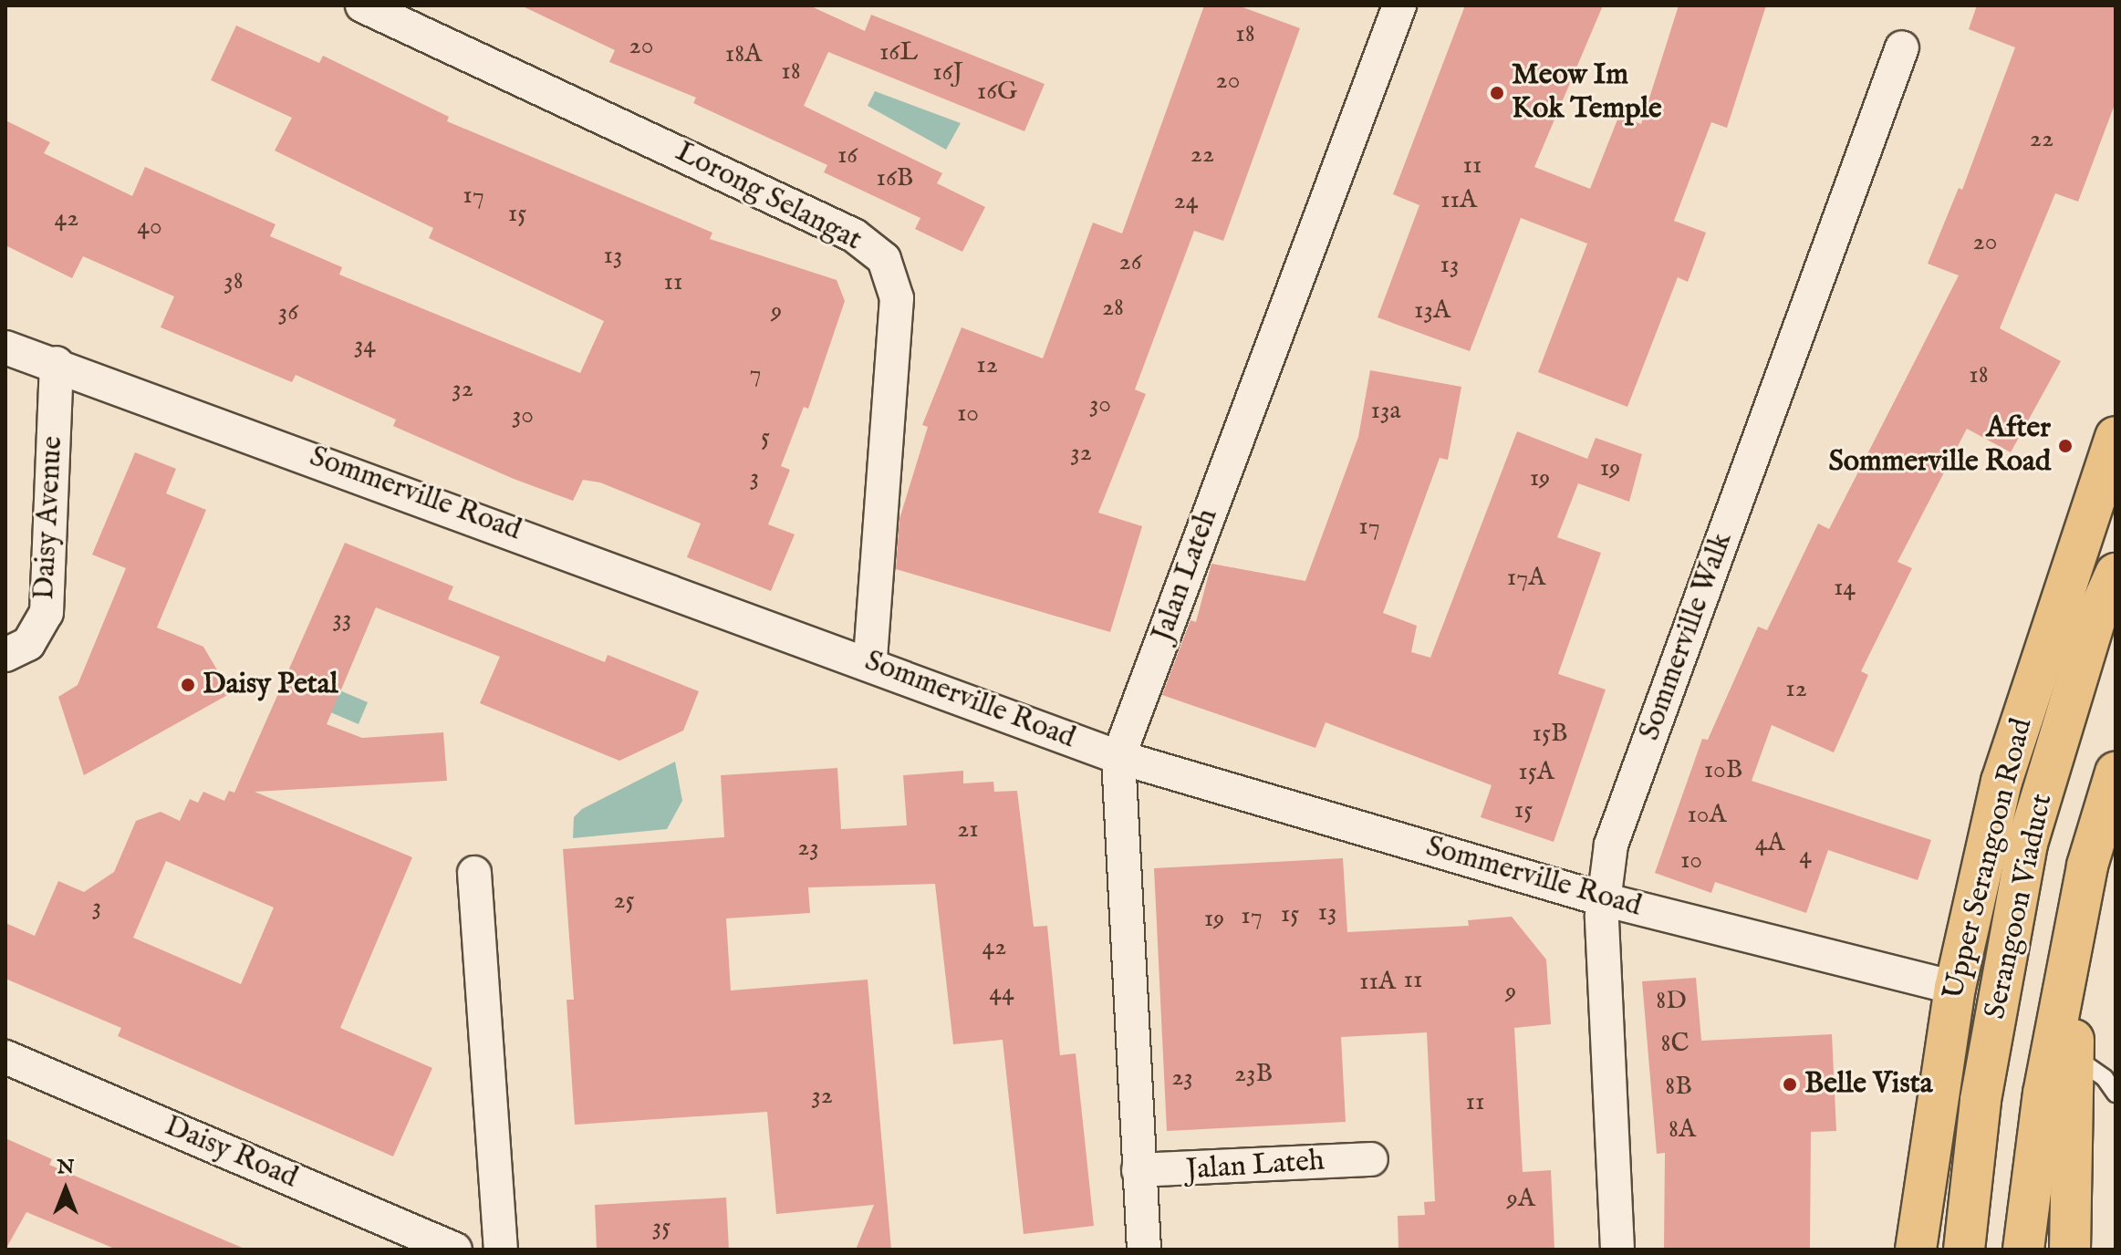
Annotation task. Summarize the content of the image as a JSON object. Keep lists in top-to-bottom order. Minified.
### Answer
{"streets":{"main road":["Upper Serangoon Road","Serangoon Viaduct"],"street":["Lorong Selangat","Sommerville Road","Daisy Avenue","Jalan Lateh","Sommerville Walk","Daisy Road"]},"crossings":[["Lorong Selangat","Sommerville Road"],["Sommerville Road","Daisy Avenue"],["Sommerville Road","Jalan Lateh"],["Sommerville Road","Sommerville Walk"],["Sommerville Road","Upper Serangoon Road"]],"places":["Meow Im Kok Temple","After Sommerville Road","Daisy Petal","Belle Vista"],"house_numbers":["18","20","16L","18A","18","16J","20","16G","22","22","16","11","16B","17","11A","24","15","42","40","20","13","26","13","38","11","28","13A","9","36","34","12","7","18","32","30","13a","10","30","5","32","19","3","19","17","17A","14","33","12","15B","10B","15A","15","10A","21","4A","23","4","10","25","3","13","15","17","19","42","11","11A","9","44","8D","8C","23B","23","8B","32","11","8A","9A","35"],"north":"top"}
